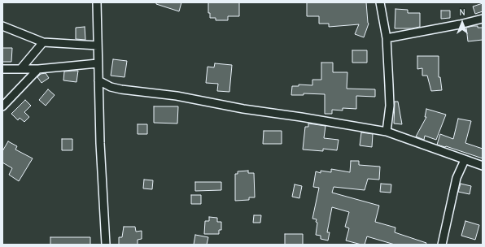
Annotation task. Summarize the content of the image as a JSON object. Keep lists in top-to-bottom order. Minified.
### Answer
{"north":"top"}
